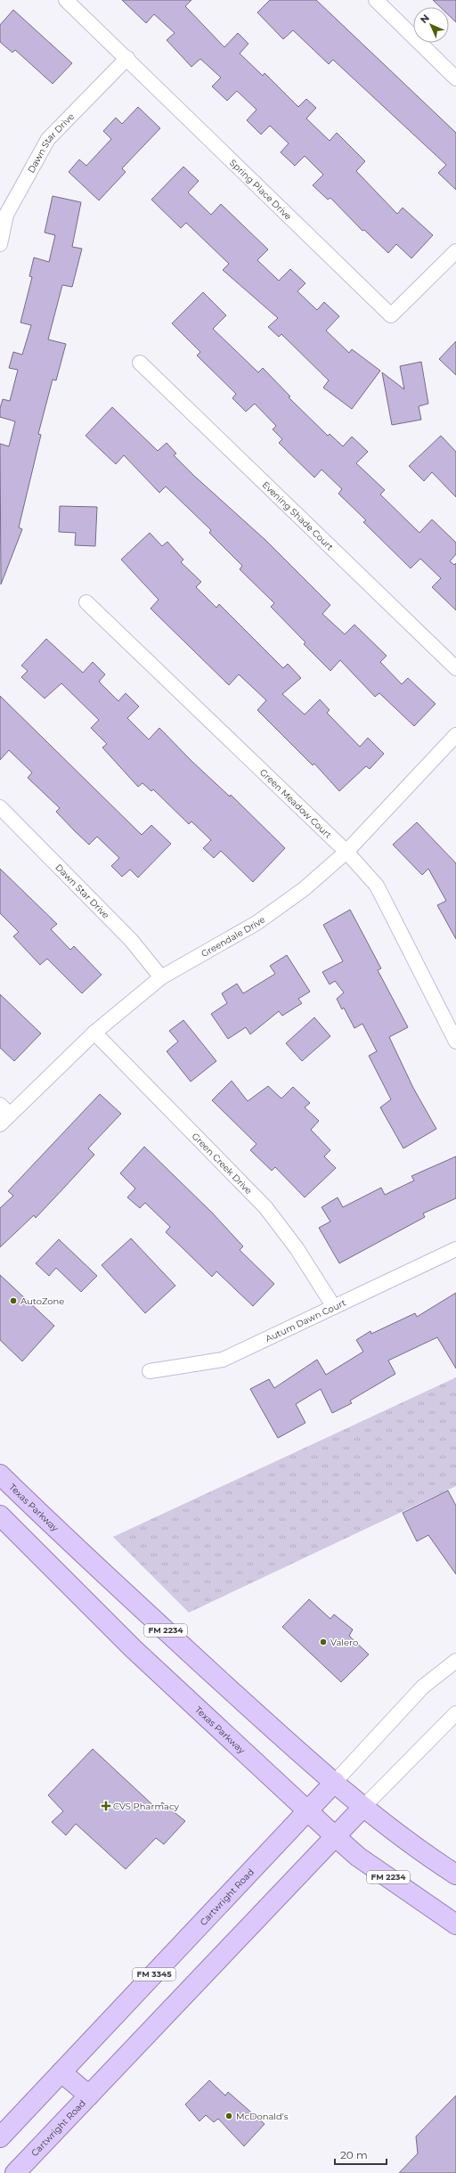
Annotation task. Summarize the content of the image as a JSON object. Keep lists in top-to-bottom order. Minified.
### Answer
{"streets":{"main road":["Texas Parkway","FM 2234","Cartwright Road","FM 3345"],"street":["Dawn Star Drive","Spring Place Drive","Evening Shade Court","Green Meadow Court","Greendale Drive","Green Creek Drive","Autum Dawn Court"]},"crossings":[["Dawn Star Drive","Spring Place Drive"],["Dawn Star Drive","Greendale Drive"],["Green Meadow Court","Greendale Drive"],["Greendale Drive","Green Creek Drive"],["Green Creek Drive","Autum Dawn Court"],["Texas Parkway","Cartwright Road"]],"places":{"other":["AutoZone","Valero","McDonald's"],"health":["CVS Pharmacy"]},"scale_bar":"20 m","north":"top left"}
